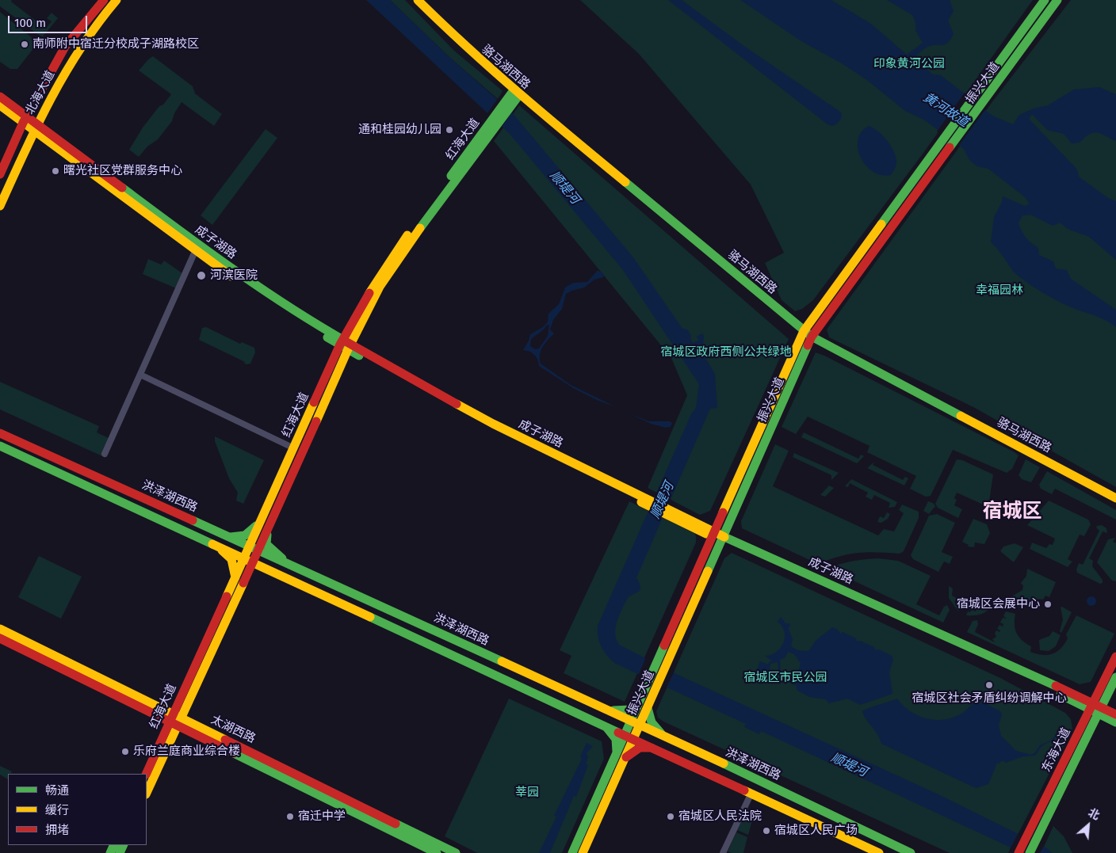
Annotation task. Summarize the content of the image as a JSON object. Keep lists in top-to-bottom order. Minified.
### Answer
{"streets":{"main road":["骆马湖西路","振兴大道","北海大道","红海大道","成子湖路","洪泽湖西路","太湖西路","东海大道"]},"crossings":[["骆马湖西路","振兴大道"],["骆马湖西路","红海大道"],["振兴大道","成子湖路"],["振兴大道","洪泽湖西路"],["北海大道","成子湖路"],["红海大道","成子湖路"],["红海大道","洪泽湖西路"],["红海大道","太湖西路"],["成子湖路","东海大道"]],"districts":["宿城区"],"water":["黄河故道","顺堤河"],"parks":["印象黄河公园","幸福园林","宿城区政府西侧公共绿地","宿城区市民公园","莘园"],"places":["南师附中宿迁分校成子湖路校区","通和桂园幼儿园","曙光社区党群服务中心","河滨医院","宿城区会展中心","宿城区社会矛盾纠纷调解中心","乐府兰庭商业综合楼","宿迁中学","宿城区人民法院","宿城区人民广场"],"legend":["畅通","缓行","拥堵"],"scale_bar":"100 m","north":"top right"}
